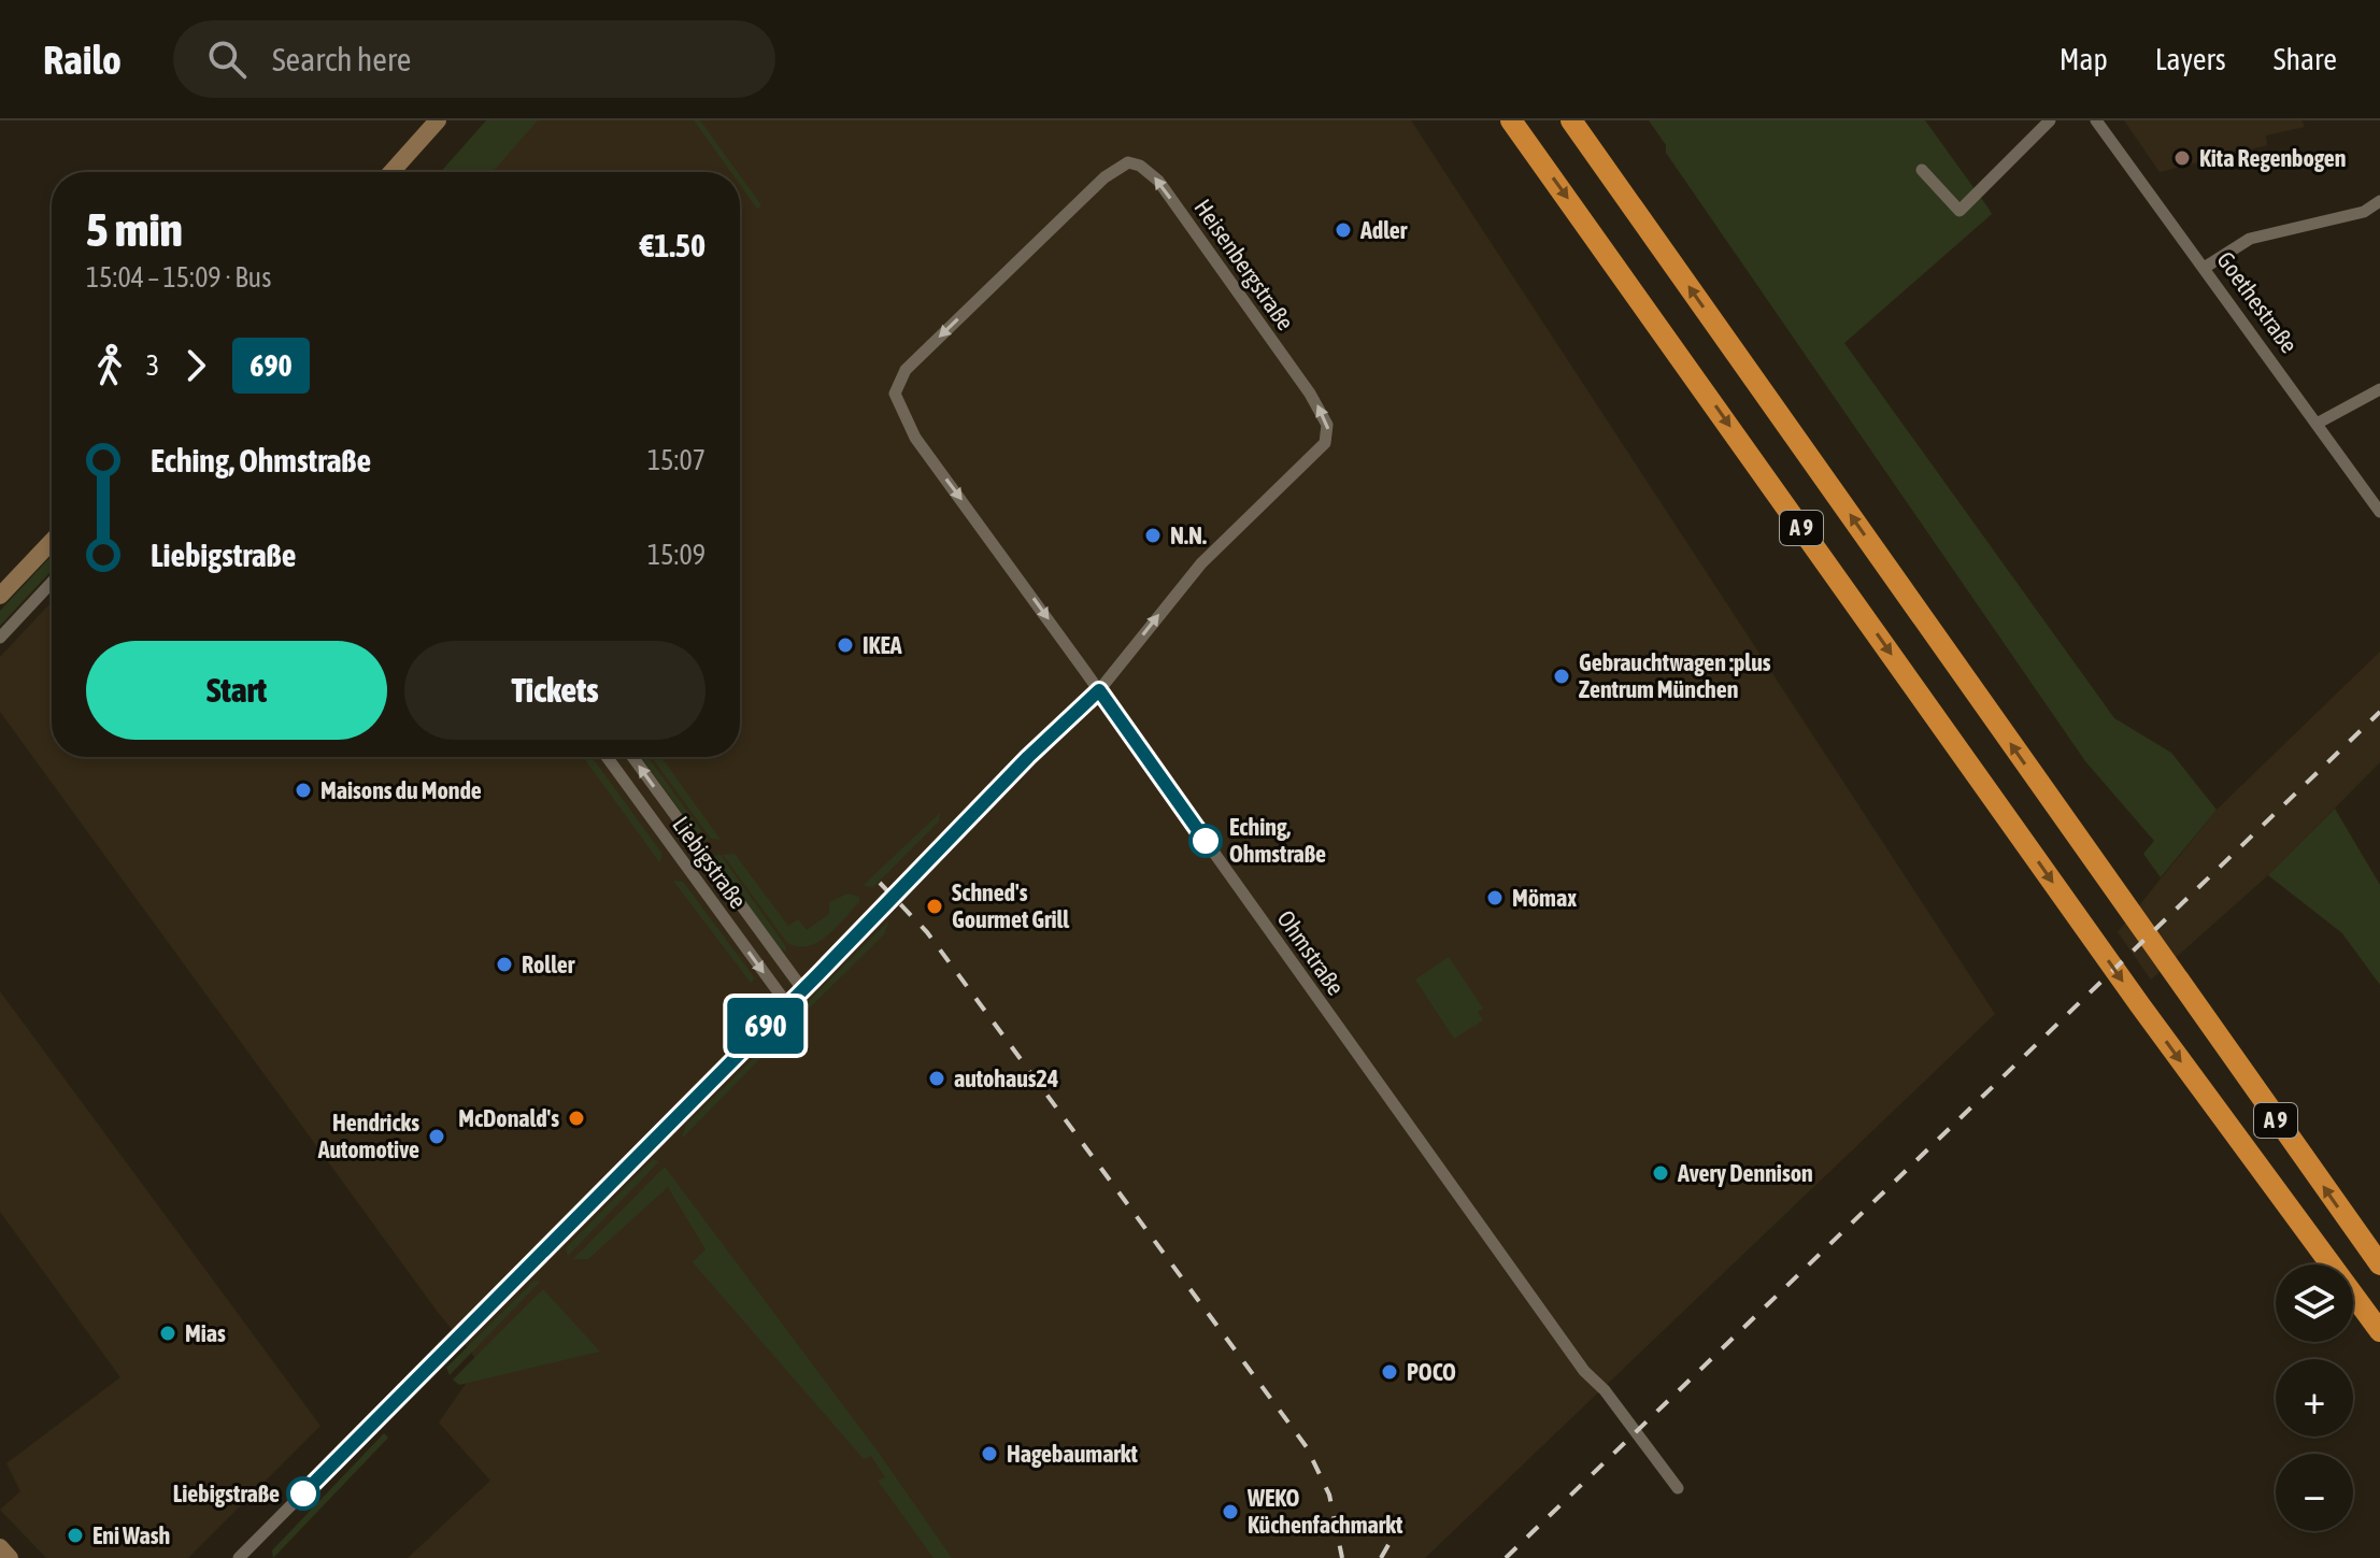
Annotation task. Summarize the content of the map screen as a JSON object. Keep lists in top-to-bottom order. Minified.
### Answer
{"streets":{"highway":["A 9"],"street":["Heisenbergstraße","Goethestraße","Liebigstraße","Ohmstraße"]},"crossings":[["Heisenbergstraße","Ohmstraße"]],"places":["Kita Regenbogen","Adler","N.N.","IKEA","Gebrauchtwagen :plus Zentrum München","Maisons du Monde","Eching, Ohmstraße","Mömax","Schned's Gourmet Grill","Roller","autohaus24","McDonald's","Hendricks Automotive","Avery Dennison","Mias","POCO","Hagebaumarkt","Liebigstraße","WEKO Küchenfachmarkt","Eni Wash"],"lines":["bus line 690"],"page":{"header":"Railo","search":"Search here","nav":["Map","Layers","Share"],"on_map":"690","heading":["5 min","15:04 – 15:09 · Bus","€1.50"],"legs":["3","690"],"list":[{"name":"Eching, Ohmstraße","value":"15:07"},{"name":"Liebigstraße","value":"15:09"}],"buttons":["Start","Tickets"],"map_buttons":["+","−"]}}
